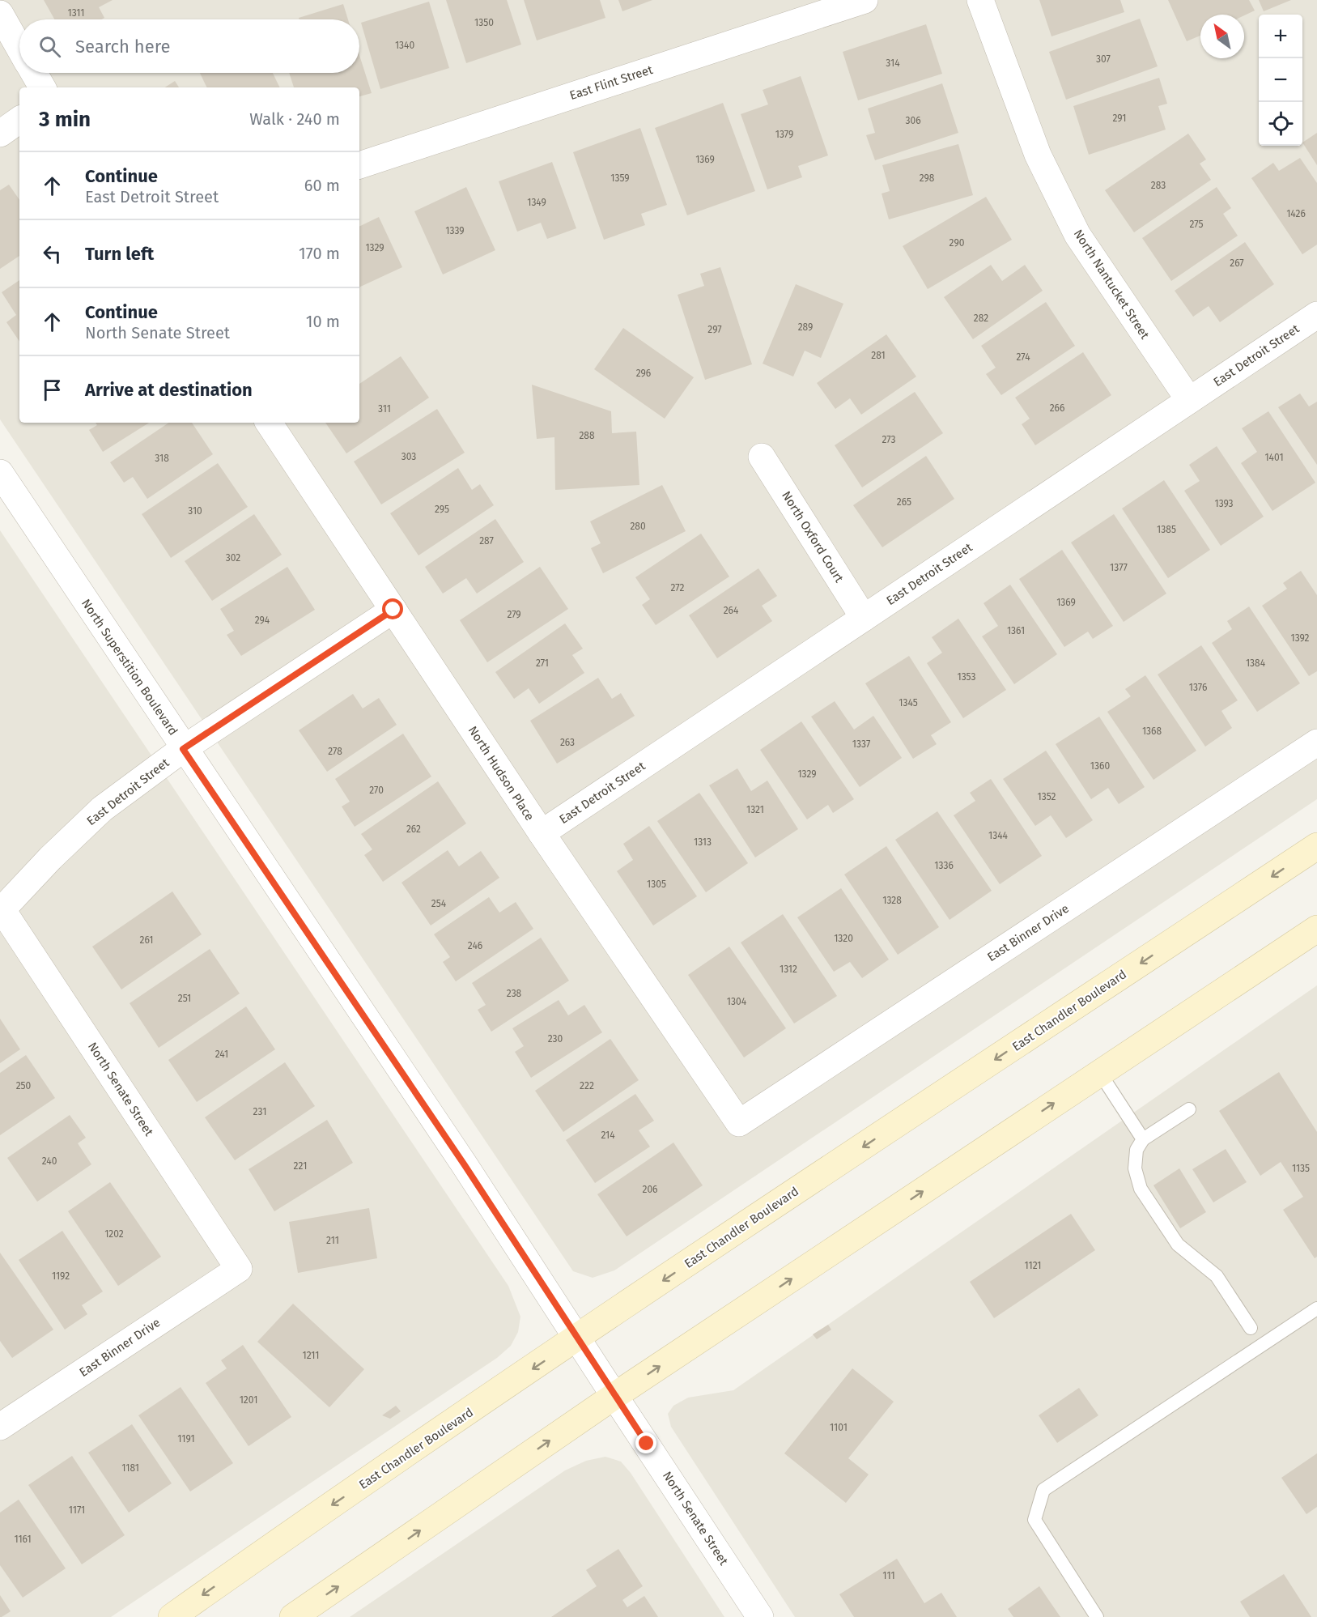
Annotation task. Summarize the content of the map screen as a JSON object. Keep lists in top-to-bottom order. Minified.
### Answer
{"streets":{"main road":["East Chandler Boulevard"],"street":["East Flint Street","North Nantucket Street","East Detroit Street","North Oxford Court","North Superstition Boulevard","North Hudson Place","East Binner Drive","North Senate Street"]},"crossings":[["North Nantucket Street","East Detroit Street"],["East Detroit Street","North Oxford Court"],["East Detroit Street","North Superstition Boulevard"],["East Detroit Street","North Hudson Place"],["East Detroit Street","North Senate Street"],["North Superstition Boulevard","East Chandler Boulevard"],["North Superstition Boulevard","North Senate Street"],["North Hudson Place","East Binner Drive"],["East Binner Drive","North Senate Street"]],"house_numbers":["1311","1350","1340","307","314","291","306","1379","1369","1359","298","283","1349","1426","275","1339","290","1329","267","282","289","297","281","274","296","266","311","288","273","303","1401","318","265","1393","295","310","280","1385","287","302","1377","272","1369","264","279","294","1361","1392","271","1384","1353","1376","1345","1368","263","1337","278","1360","1329","270","1352","1321","262","1344","1313","1336","1305","1328","254","1320","261","246","1312","238","251","1304","230","241","250","222","231","214","240","221","1135","206","1202","211","1121","1192","1211","1201","1101","1191","1181","1171","1161","111"],"north":"top left","page":{"map_buttons":["+","−"],"search":"Search here","heading":["3 min","Walk · 240 m"],"list":[["Continue","East Detroit Street","60 m"],["Turn left","170 m"],["Continue","North Senate Street","10 m"],"Arrive at destination"]}}
